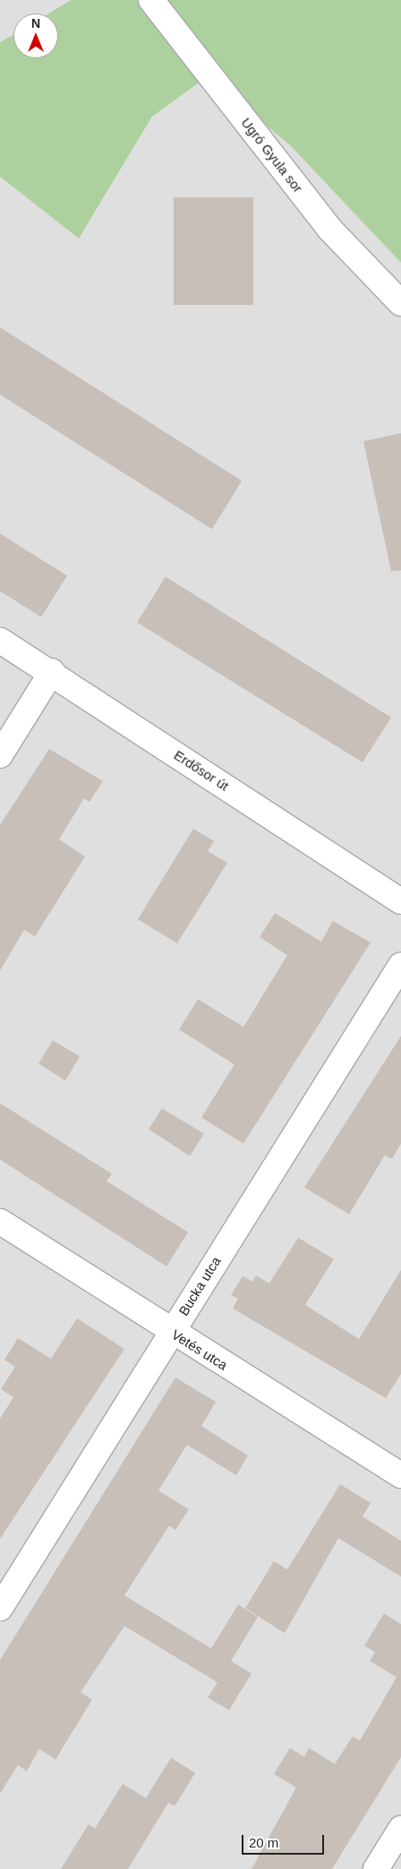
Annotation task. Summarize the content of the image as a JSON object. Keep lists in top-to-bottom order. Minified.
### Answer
{"streets":{"street":["Ugró Gyula sor","Erdősor út","Bucka utca","Vetés utca"]},"crossings":[["Bucka utca","Vetés utca"]],"scale_bar":"20 m","north":"top"}
